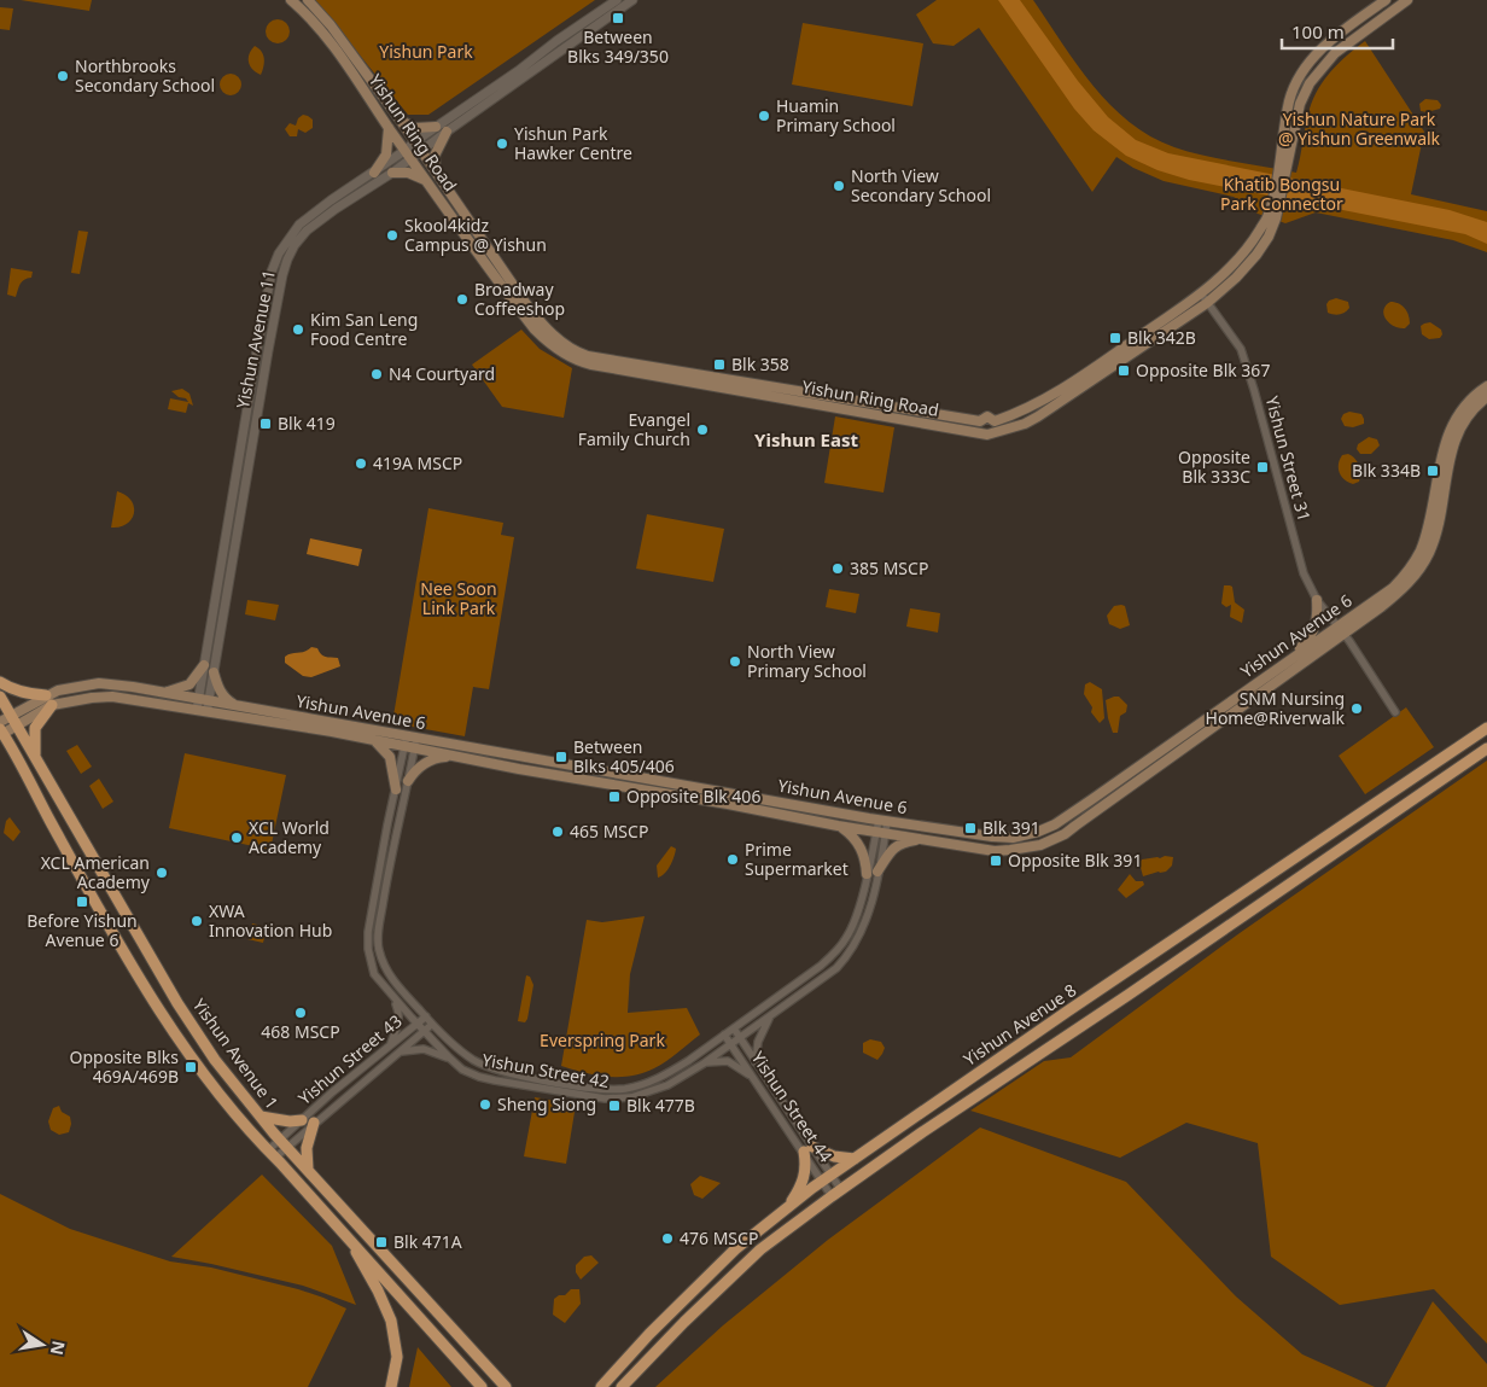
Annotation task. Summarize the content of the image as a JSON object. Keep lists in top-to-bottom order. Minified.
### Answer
{"streets":{"main road":["Yishun Ring Road","Yishun Avenue 6","Yishun Avenue 8","Yishun Avenue 1"],"street":["Yishun Avenue 11","Yishun Street 31","Yishun Street 43","Yishun Street 42","Yishun Street 44"]},"crossings":[["Yishun Ring Road","Yishun Avenue 11"],["Yishun Ring Road","Yishun Street 31"],["Yishun Avenue 11","Yishun Avenue 6"],["Yishun Street 31","Yishun Avenue 6"],["Yishun Avenue 6","Yishun Avenue 1"],["Yishun Avenue 6","Yishun Street 42"],["Yishun Avenue 8","Yishun Street 44"],["Yishun Avenue 1","Yishun Street 43"],["Yishun Street 43","Yishun Street 42"],["Yishun Street 42","Yishun Street 44"]],"districts":["Yishun East"],"parks":["Yishun Park","Yishun Nature Park @ Yishun Greenwalk","Khatib Bongsu Park Connector","Nee Soon Link Park","Everspring Park"],"places":{"transit":["Between Blks 349/350","Blk 342B","Blk 358","Opposite Blk 367","Blk 419","Opposite Blk 333C","Blk 334B","Between Blks 405/406","Opposite Blk 406","Blk 391","Opposite Blk 391","Before Yishun Avenue 6","Opposite Blks 469A/469B","Blk 477B","Blk 471A"],"other":["Northbrooks Secondary School","Huamin Primary School","Yishun Park Hawker Centre","North View Secondary School","Skool4kidz Campus @ Yishun","Broadway Coffeeshop","Kim San Leng Food Centre","N4 Courtyard","Evangel Family Church","419A MSCP","385 MSCP","North View Primary School","SNM Nursing Home@Riverwalk","465 MSCP","XCL World Academy","Prime Supermarket","XCL American Academy","XWA Innovation Hub","468 MSCP","Sheng Siong","476 MSCP"]},"scale_bar":"100 m","north":"right"}
